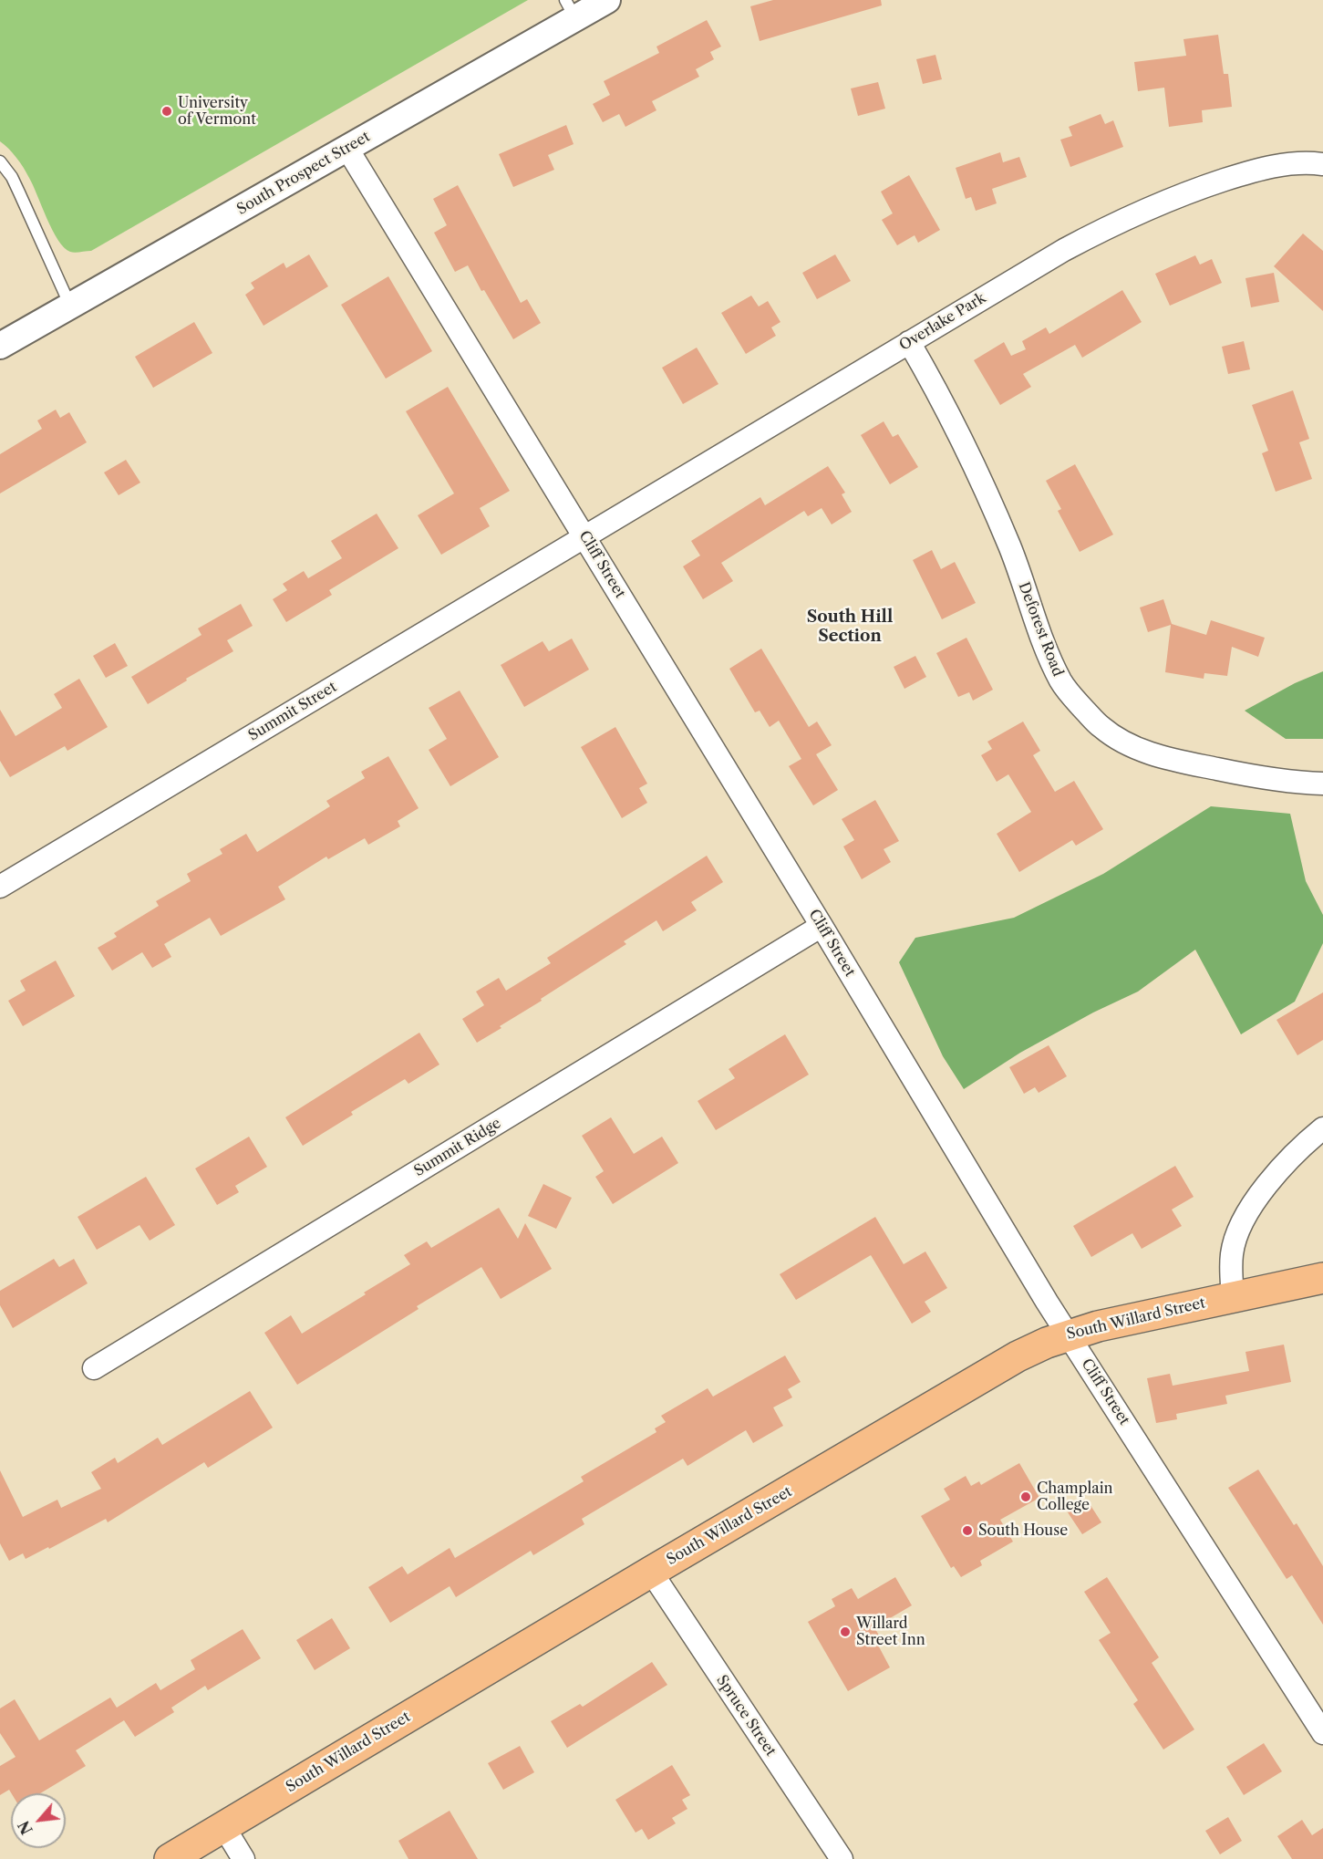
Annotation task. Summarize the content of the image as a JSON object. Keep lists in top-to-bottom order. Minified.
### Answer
{"streets":{"main road":["South Willard Street"],"street":["South Prospect Street","Overlake Park","Cliff Street","Deforest Road","Summit Street","Summit Ridge","Spruce Street"]},"crossings":[["South Prospect Street","Cliff Street"],["Overlake Park","Cliff Street"],["Overlake Park","Deforest Road"],["Overlake Park","Summit Street"],["Cliff Street","Summit Street"],["Cliff Street","Summit Ridge"],["Cliff Street","South Willard Street"],["South Willard Street","Spruce Street"]],"districts":["South Hill Section"],"places":["University of Vermont","Champlain College","South House","Willard Street Inn"],"north":"bottom left"}
